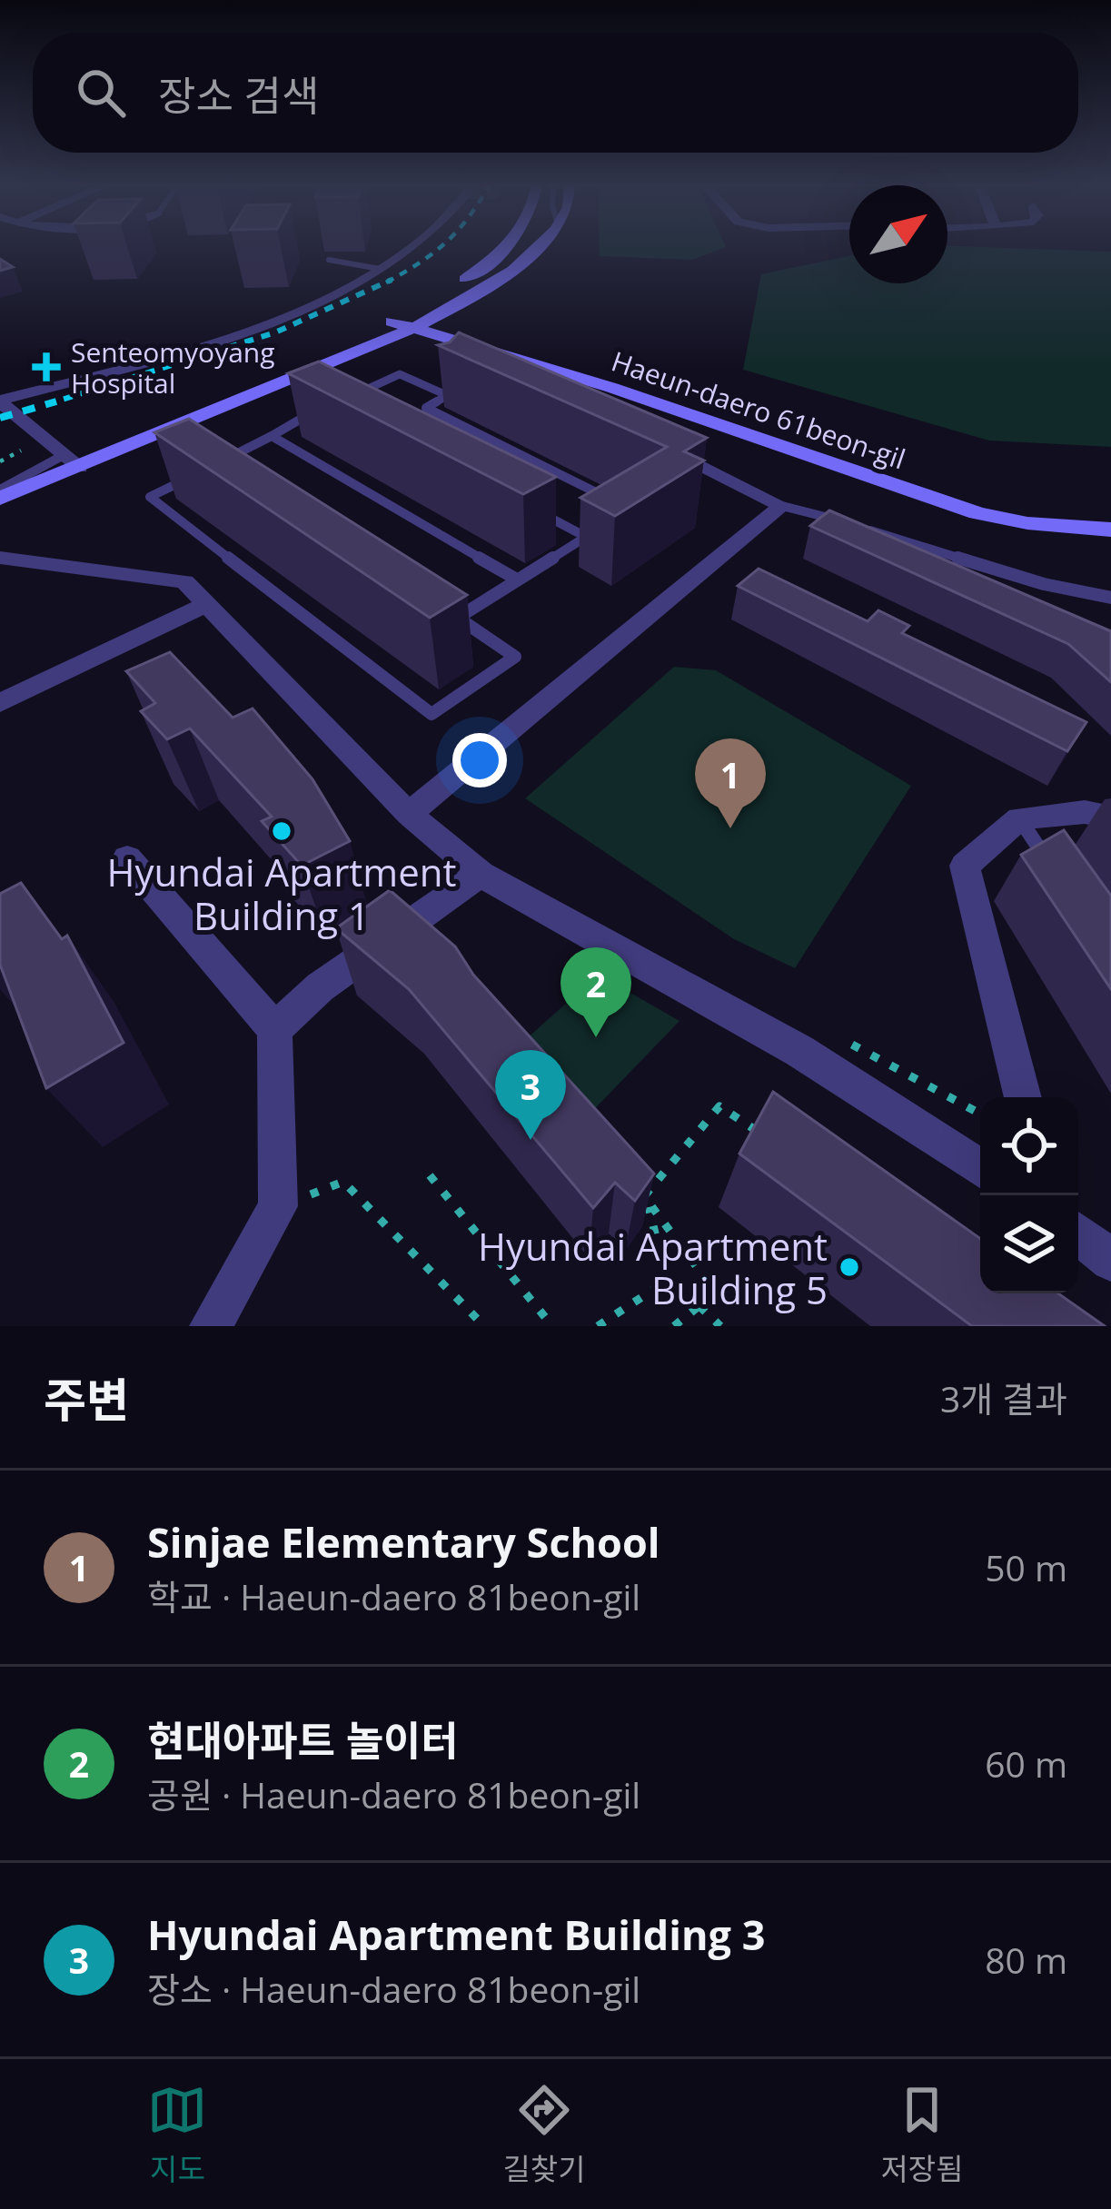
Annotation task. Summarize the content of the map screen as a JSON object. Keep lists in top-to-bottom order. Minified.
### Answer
{"streets":{"main road":["Haeun-daero 61beon-gil"]},"places":{"health":["Senteomyoyang Hospital"],"other":["Hyundai Apartment Building 1","Hyundai Apartment Building 5"]},"north":"top right","page":{"search":"장소 검색","pins":["1","2","3"],"heading":["주변","3개 결과"],"list":[{"mark":"1","name":"Sinjae Elementary School","note":"학교 · Haeun-daero 81beon-gil","value":"50 m"},{"mark":"2","name":"현대아파트 놀이터","note":"공원 · Haeun-daero 81beon-gil","value":"60 m"},{"mark":"3","name":"Hyundai Apartment Building 3","note":"장소 · Haeun-daero 81beon-gil","value":"80 m"}],"nav":["지도","길찾기","저장됨"]}}
